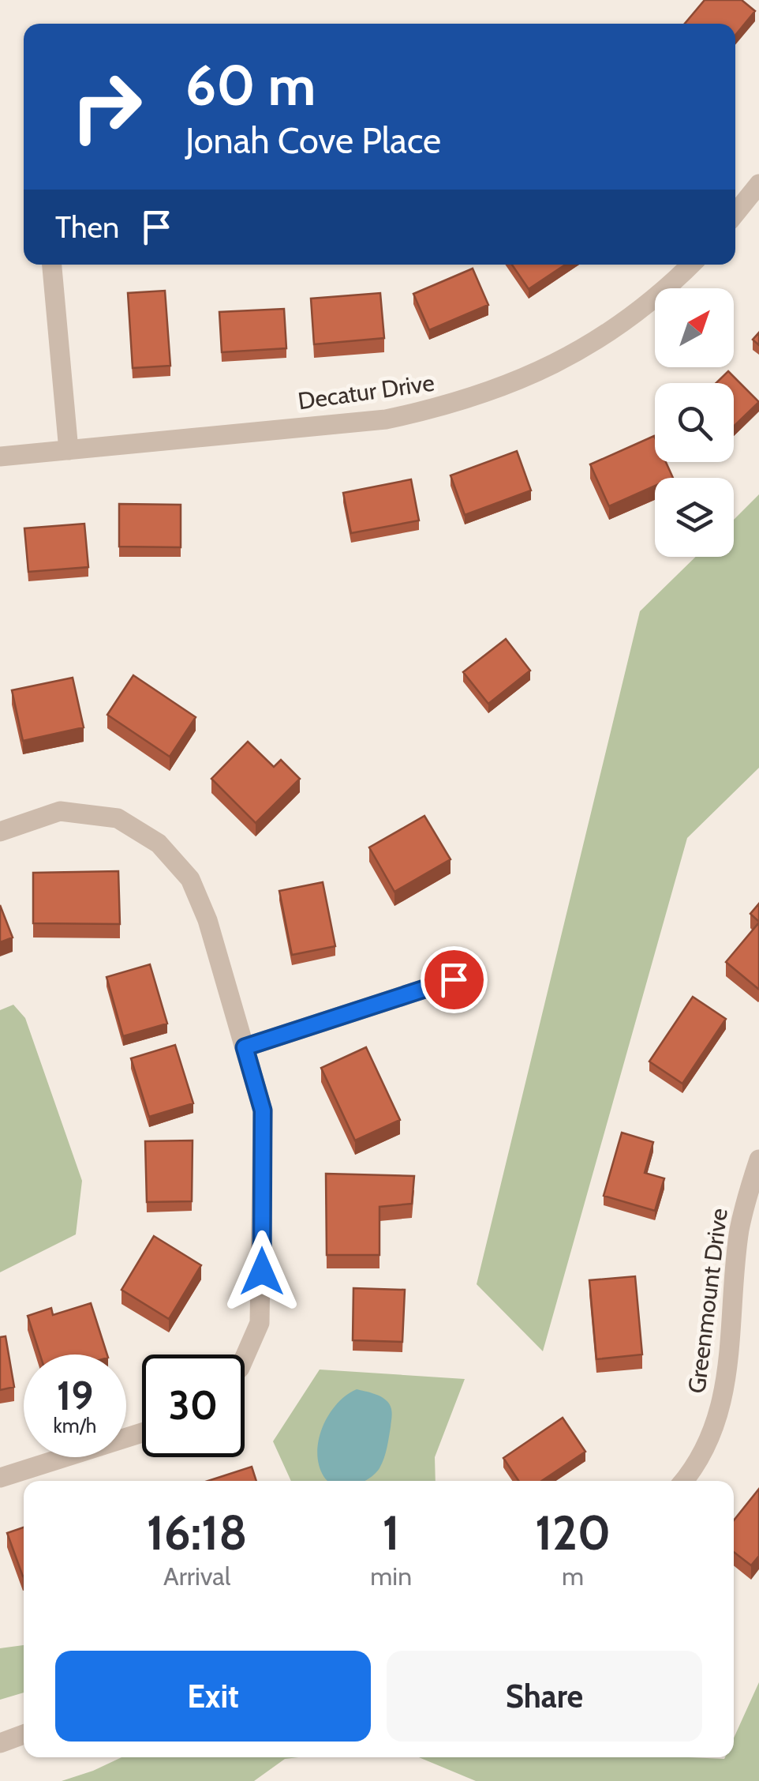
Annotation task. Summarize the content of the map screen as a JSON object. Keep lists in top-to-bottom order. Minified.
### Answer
{"streets":{"street":["Decatur Drive","Greenmount Drive"]},"north":"top right","page":{"turn":["60 m","Jonah Cove Place"],"then":"Then","speed":"19 km/h","limit":"30","eta":["16:18","Arrival","1","min","120","m"],"buttons":["Exit","Share"]}}
